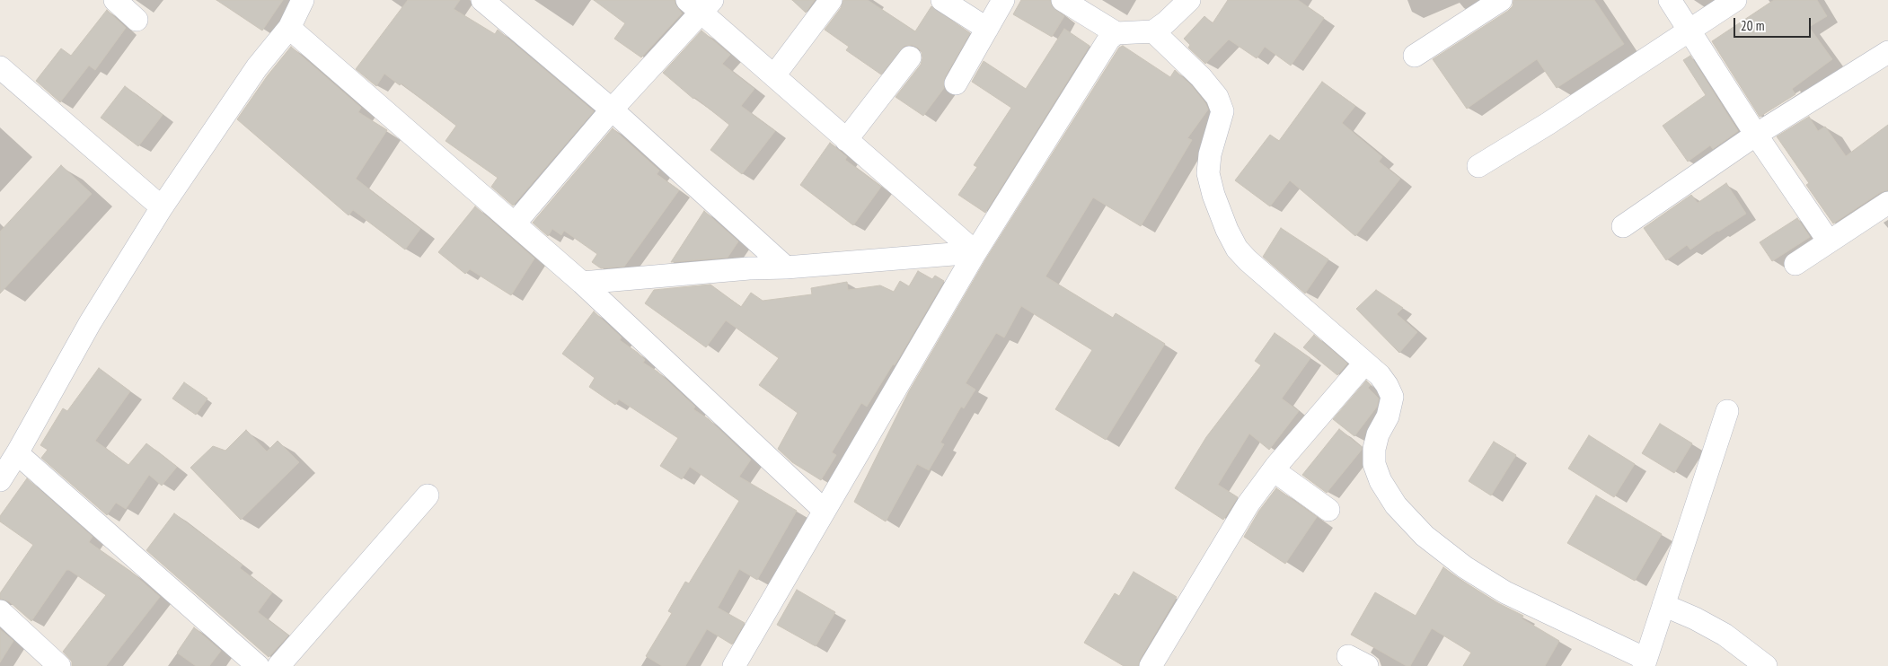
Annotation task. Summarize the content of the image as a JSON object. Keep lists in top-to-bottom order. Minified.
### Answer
{"scale_bar":"20 m"}
